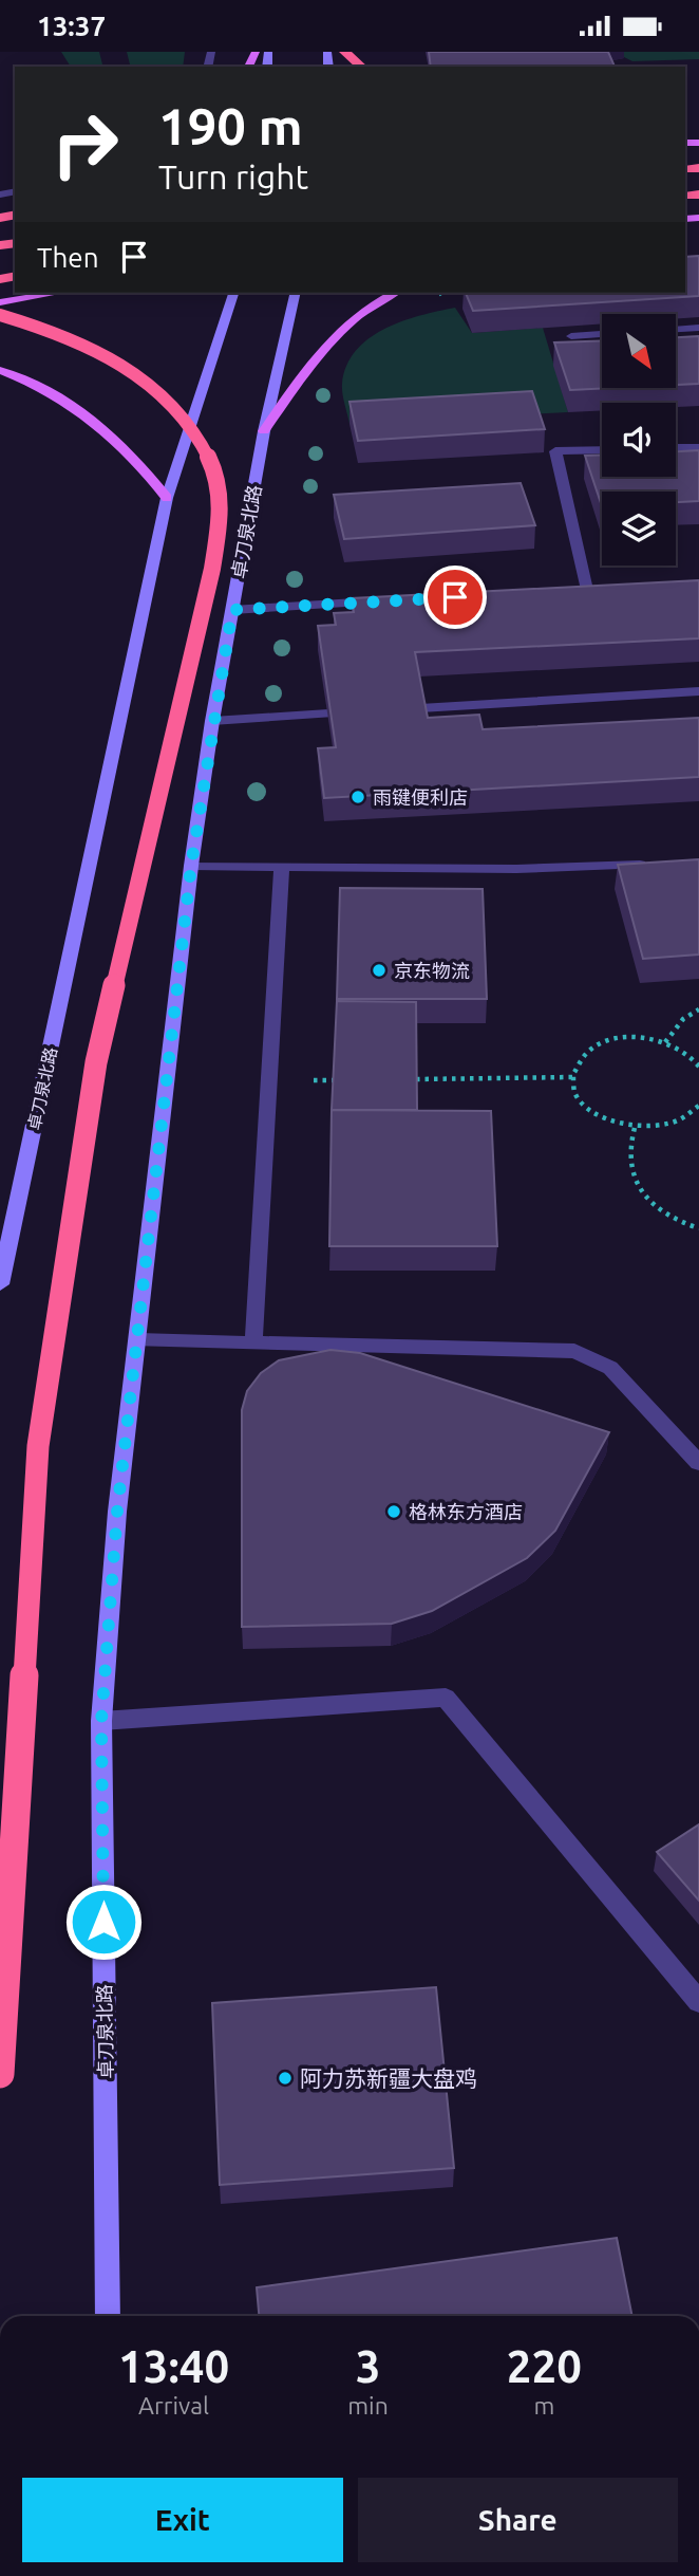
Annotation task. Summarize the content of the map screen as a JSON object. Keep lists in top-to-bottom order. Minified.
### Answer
{"streets":{"street":["卓刀泉北路"]},"places":["雨键便利店","京东物流","格林东方酒店","阿力苏新疆大盘鸡"],"north":"bottom right","page":{"status":"13:37","turn":["190 m","Turn right"],"then":"Then","eta":["13:40","Arrival","3","min","220","m"],"buttons":["Exit","Share"]}}
